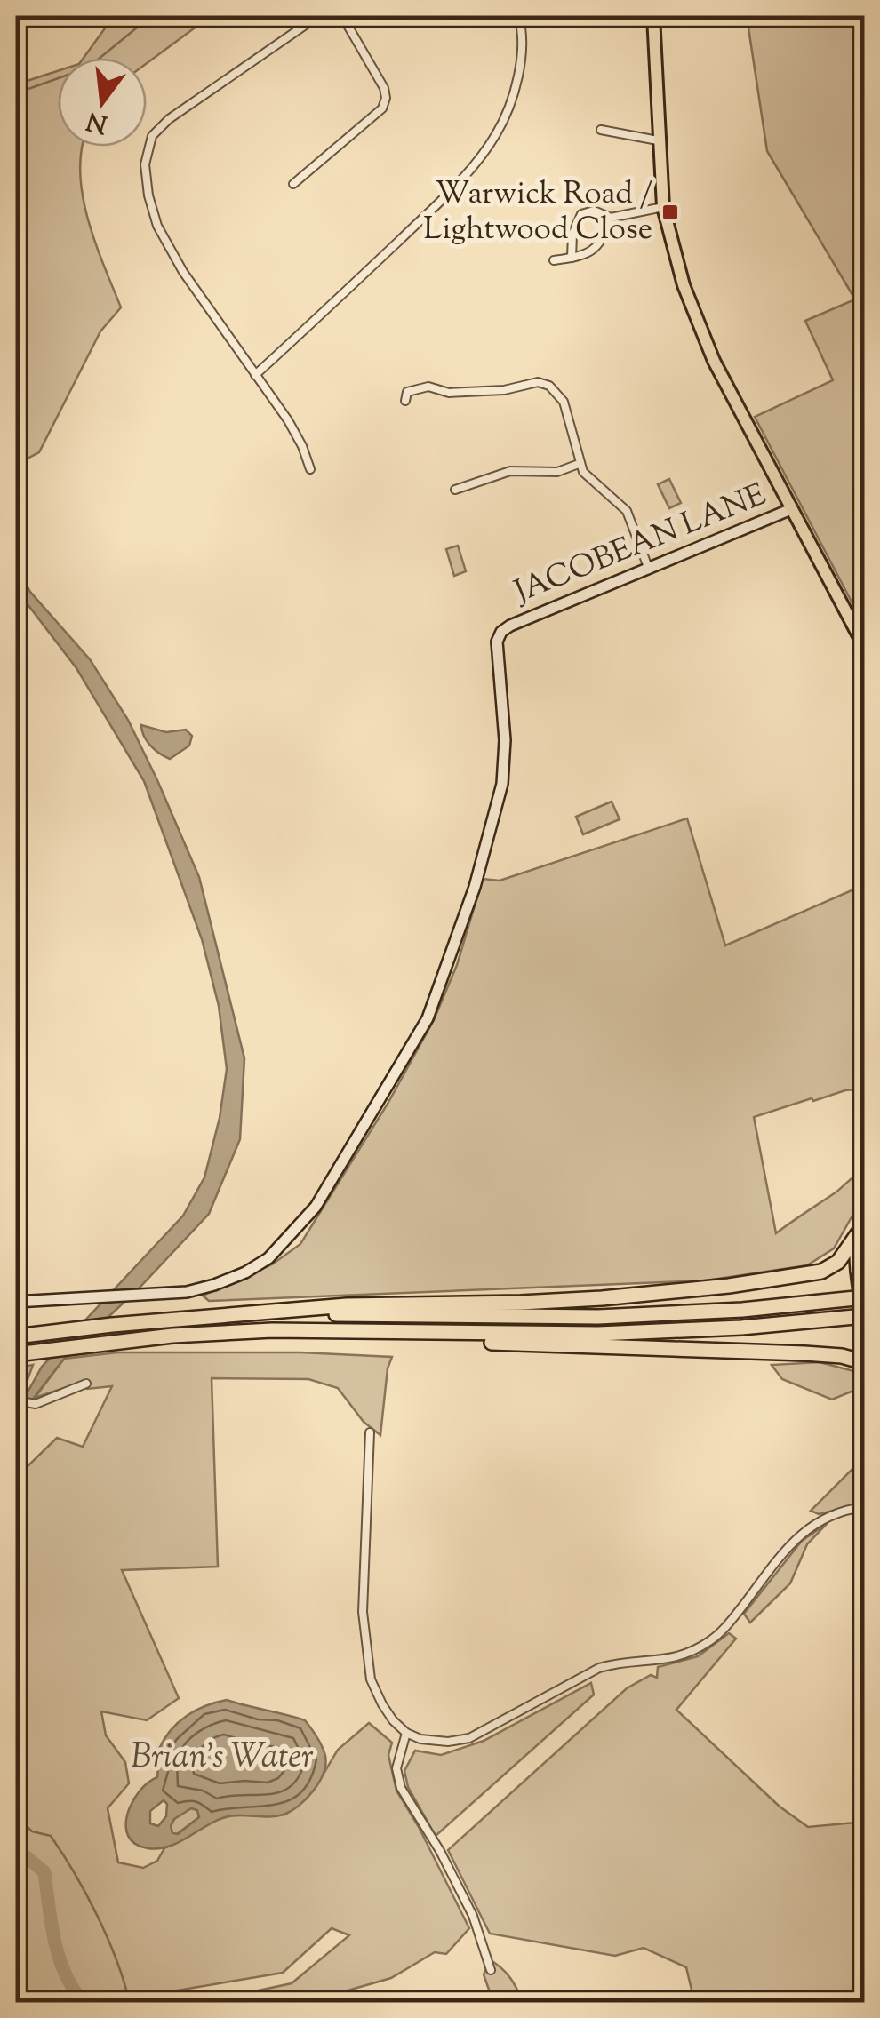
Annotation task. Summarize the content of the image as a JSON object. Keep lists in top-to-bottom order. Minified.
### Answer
{"streets":{"street":["JACOBEAN LANE"]},"water":["Brian's Water"],"places":{"transit":["Warwick Road / Lightwood Close"]},"north":"bottom"}
